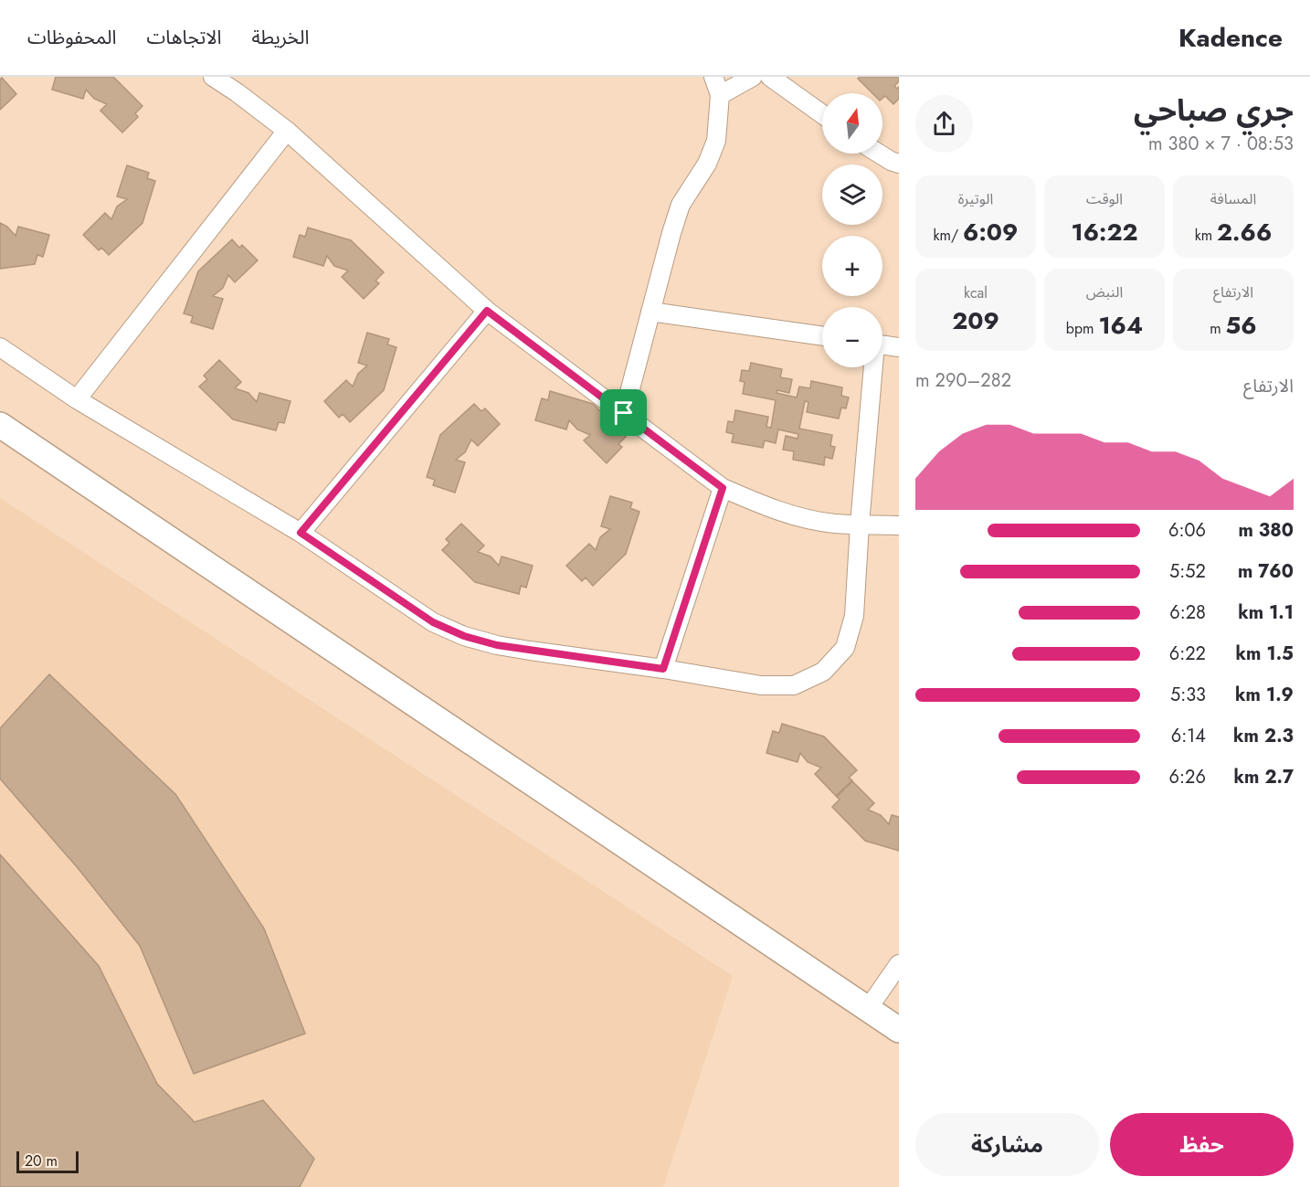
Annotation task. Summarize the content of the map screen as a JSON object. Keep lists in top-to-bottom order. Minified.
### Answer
{"scale_bar":"20 m","north":"top","page":{"header":"Kadence","nav":["الخريطة","الاتجاهات","المحفوظات"],"heading":["جري صباحي","08:53 · 7 × 380 m"],"map_buttons":["+","−"],"stats":[["المسافة","2.66 km"],["الوقت","16:22"],["الوتيرة","6:09 /km"],["الارتفاع","56 m"],["النبض","164 bpm"],["kcal","209"]],"chart":["الارتفاع","282–290 m"],"list":[{"name":"380 m","note":"6:06"},{"name":"760 m","note":"5:52"},{"name":"1.1 km","note":"6:28"},{"name":"1.5 km","note":"6:22"},{"name":"1.9 km","note":"5:33"},{"name":"2.3 km","note":"6:14"},{"name":"2.7 km","note":"6:26"}],"buttons":["حفظ","مشاركة"],"scale":"20 m"}}
